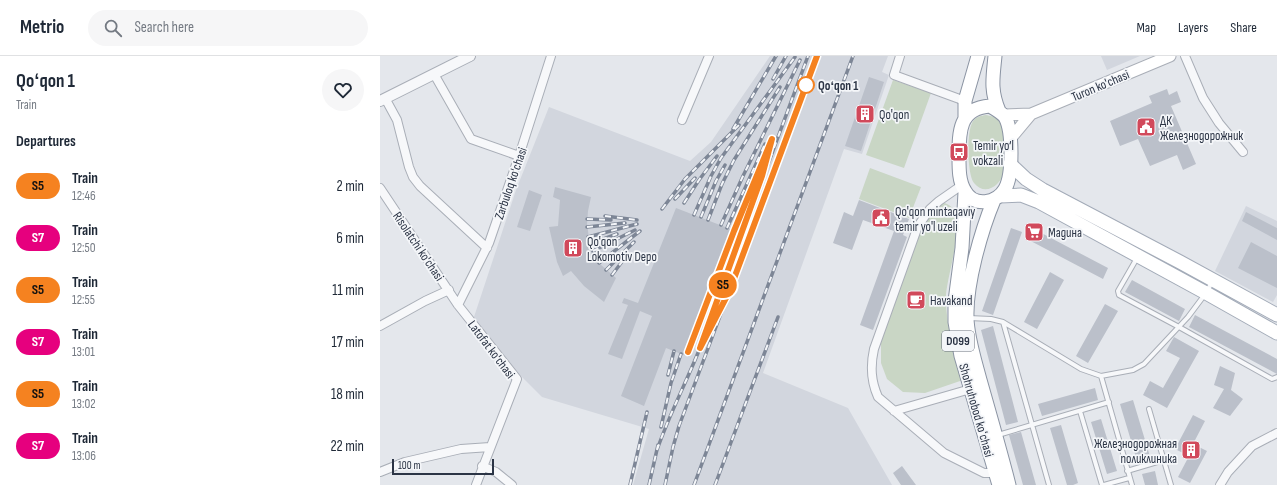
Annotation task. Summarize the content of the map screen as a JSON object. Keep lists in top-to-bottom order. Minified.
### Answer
{"streets":{"main road":["Turon ko'chasi","D099","Shohruhobod koʻchasi"],"street":["Zarbuloq ko'chasi","Risolatchi ko'chasi","Latofat ko'chasi"]},"crossings":[["Turon ko'chasi","D099"],["Turon ko'chasi","Shohruhobod koʻchasi"],["Zarbuloq ko'chasi","Risolatchi ko'chasi"],["Zarbuloq ko'chasi","Latofat ko'chasi"],["Risolatchi ko'chasi","Latofat ko'chasi"],["D099","Shohruhobod koʻchasi"]],"places":{"other":["Qoʻqon 1"],"building":["Qo'qon","Qo'qon Lokomotiv Depo","Железнодорожная поликлиника"],"public building":["ДК Железнодорожник","Qo'qon mintaqaviy temir yo'l uzeli"],"bus stop":["Temir yo‘l vokzali"],"supermarket":["Мадина"],"cafe":["Havakand"]},"scale_bar":"100 m","page":{"header":"Metrio","search":"Search here","nav":["Map","Layers","Share"],"heading":[["Qoʻqon 1","Train"],"Departures"],"on_map":"S5","list":[{"mark":"S5","name":"Train","note":"12:46","value":"2 min"},{"mark":"S7","name":"Train","note":"12:50","value":"6 min"},{"mark":"S5","name":"Train","note":"12:55","value":"11 min"},{"mark":"S7","name":"Train","note":"13:01","value":"17 min"},{"mark":"S5","name":"Train","note":"13:02","value":"18 min"},{"mark":"S7","name":"Train","note":"13:06","value":"22 min"}],"scale":"100 m"}}
